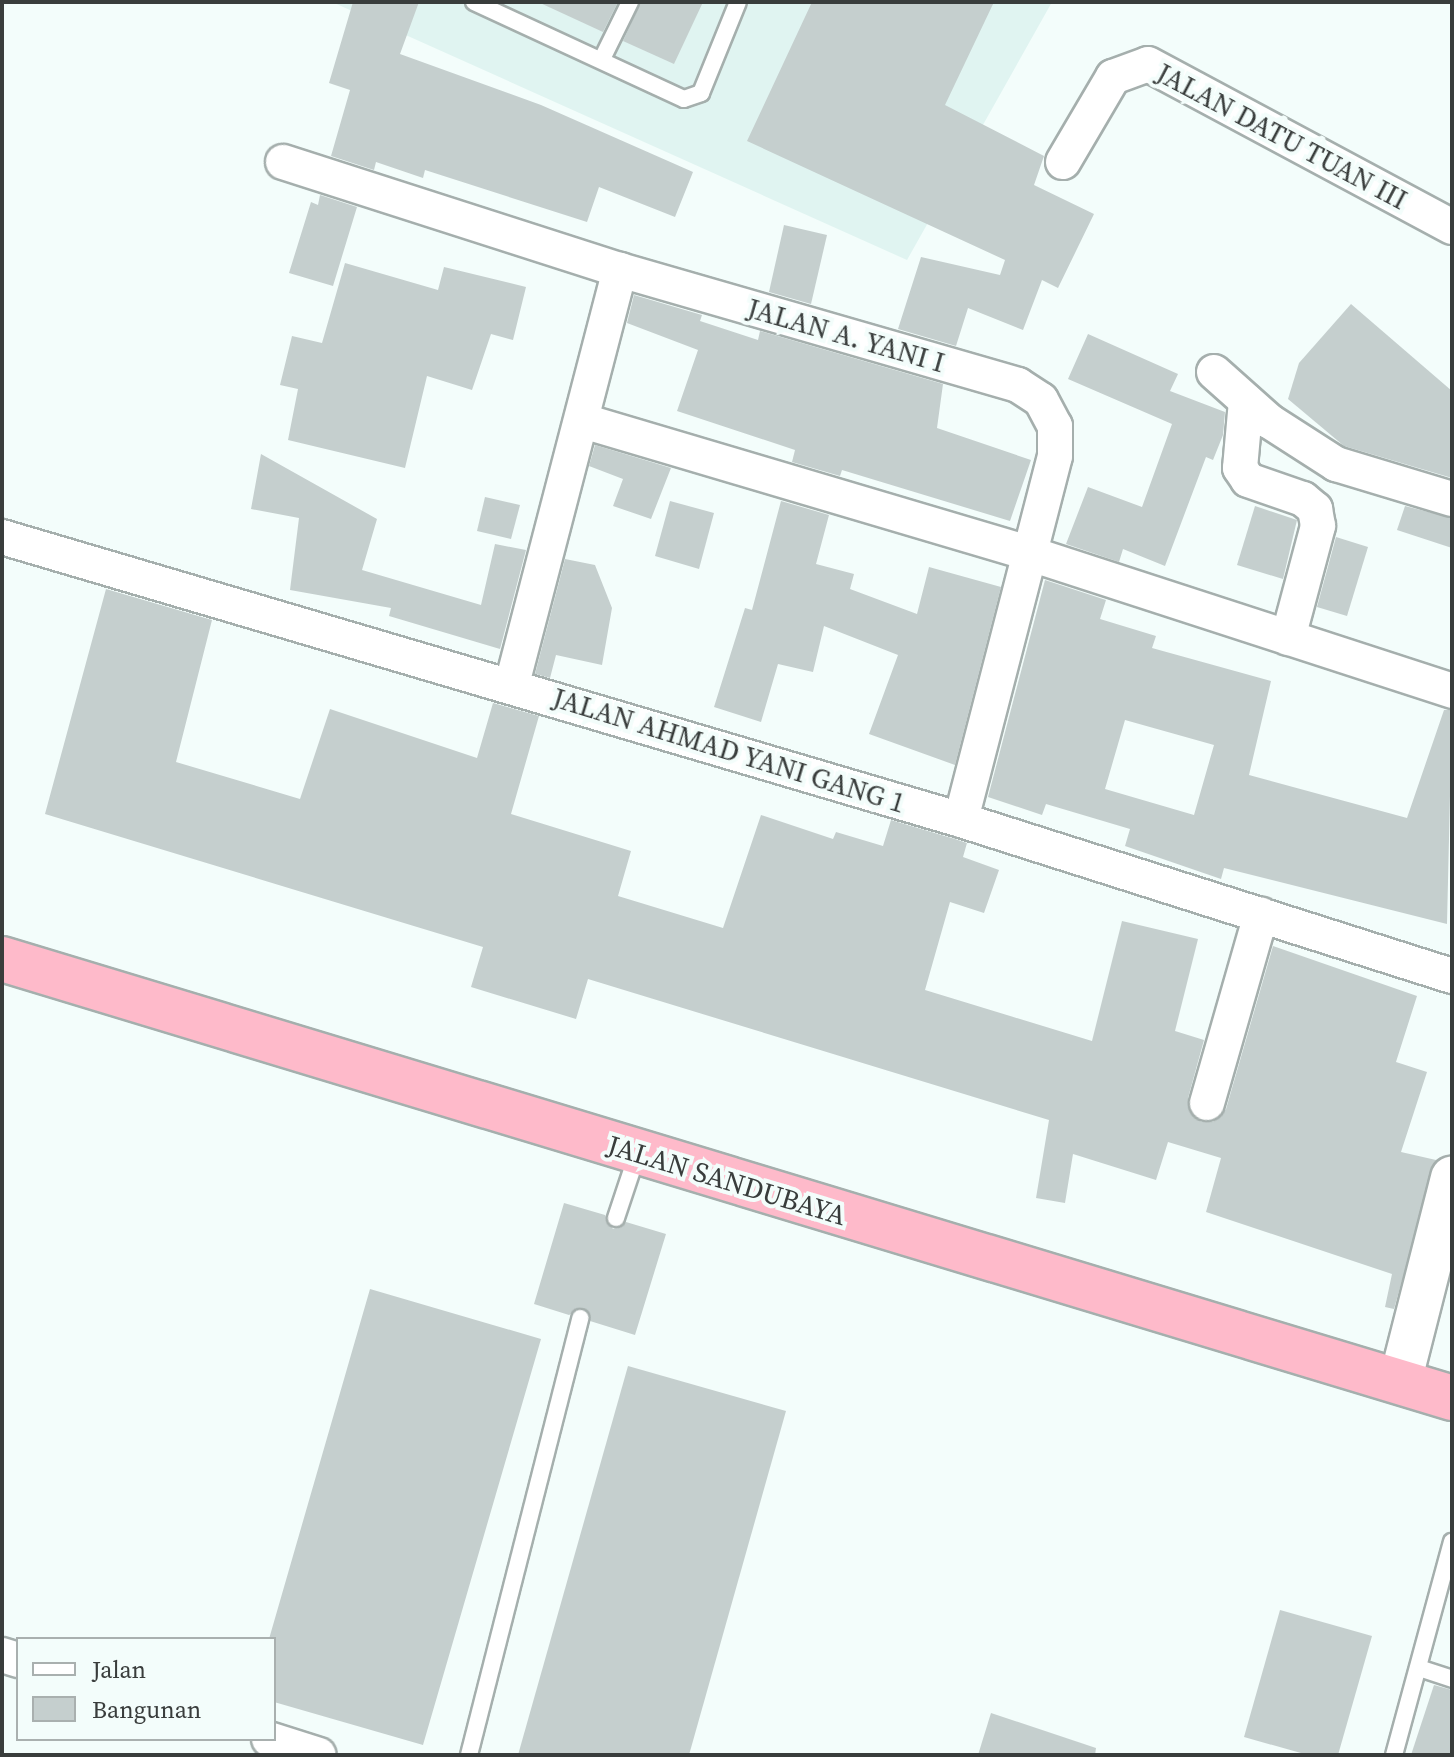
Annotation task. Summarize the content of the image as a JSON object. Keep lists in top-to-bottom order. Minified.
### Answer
{"streets":{"highway":["JALAN SANDUBAYA"],"street":["JALAN DATU TUAN III","JALAN A. YANI I","JALAN AHMAD YANI GANG 1"]},"legend":["Jalan","Bangunan"]}
